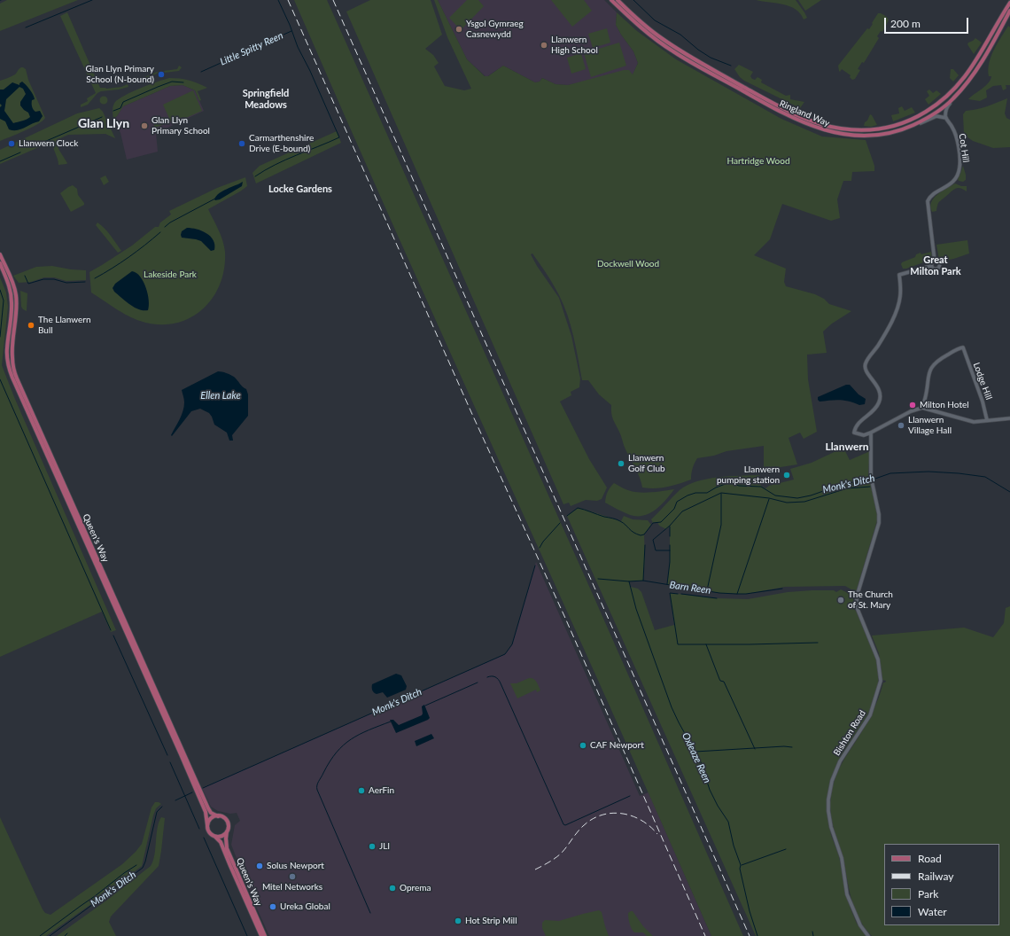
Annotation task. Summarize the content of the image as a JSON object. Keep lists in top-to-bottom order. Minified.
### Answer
{"streets":{"main road":["Ringland Way","Queen's Way"],"street":["Cot Hill","Lodge Hill","Bishton Road"]},"districts":["Springfield Meadows","Glan Llyn","Locke Gardens","Great Milton Park","Llanwern"],"water":["Little Spitty Reen","Ellen Lake","Monk's Ditch","Barn Reen","Oxleaze Reen"],"parks":["Hartridge Wood","Dockwell Wood","Lakeside Park"],"places":["Ysgol Gymraeg Casnewydd","Llanwern High School","Glan Llyn Primary School (N-bound)","Glan Llyn Primary School","Llanwern Clock","Carmarthenshire Drive (E-bound)","The Llanwern Bull","Milton Hotel","Llanwern Village Hall","Llanwern Golf Club","Llanwern pumping station","The Church of St. Mary","CAF Newport","AerFin","JLI","Solus Newport","Mitel Networks","Oprema","Ureka Global","Hot Strip Mill"],"legend":["Road","Railway","Park","Water"],"scale_bar":"200 m"}
